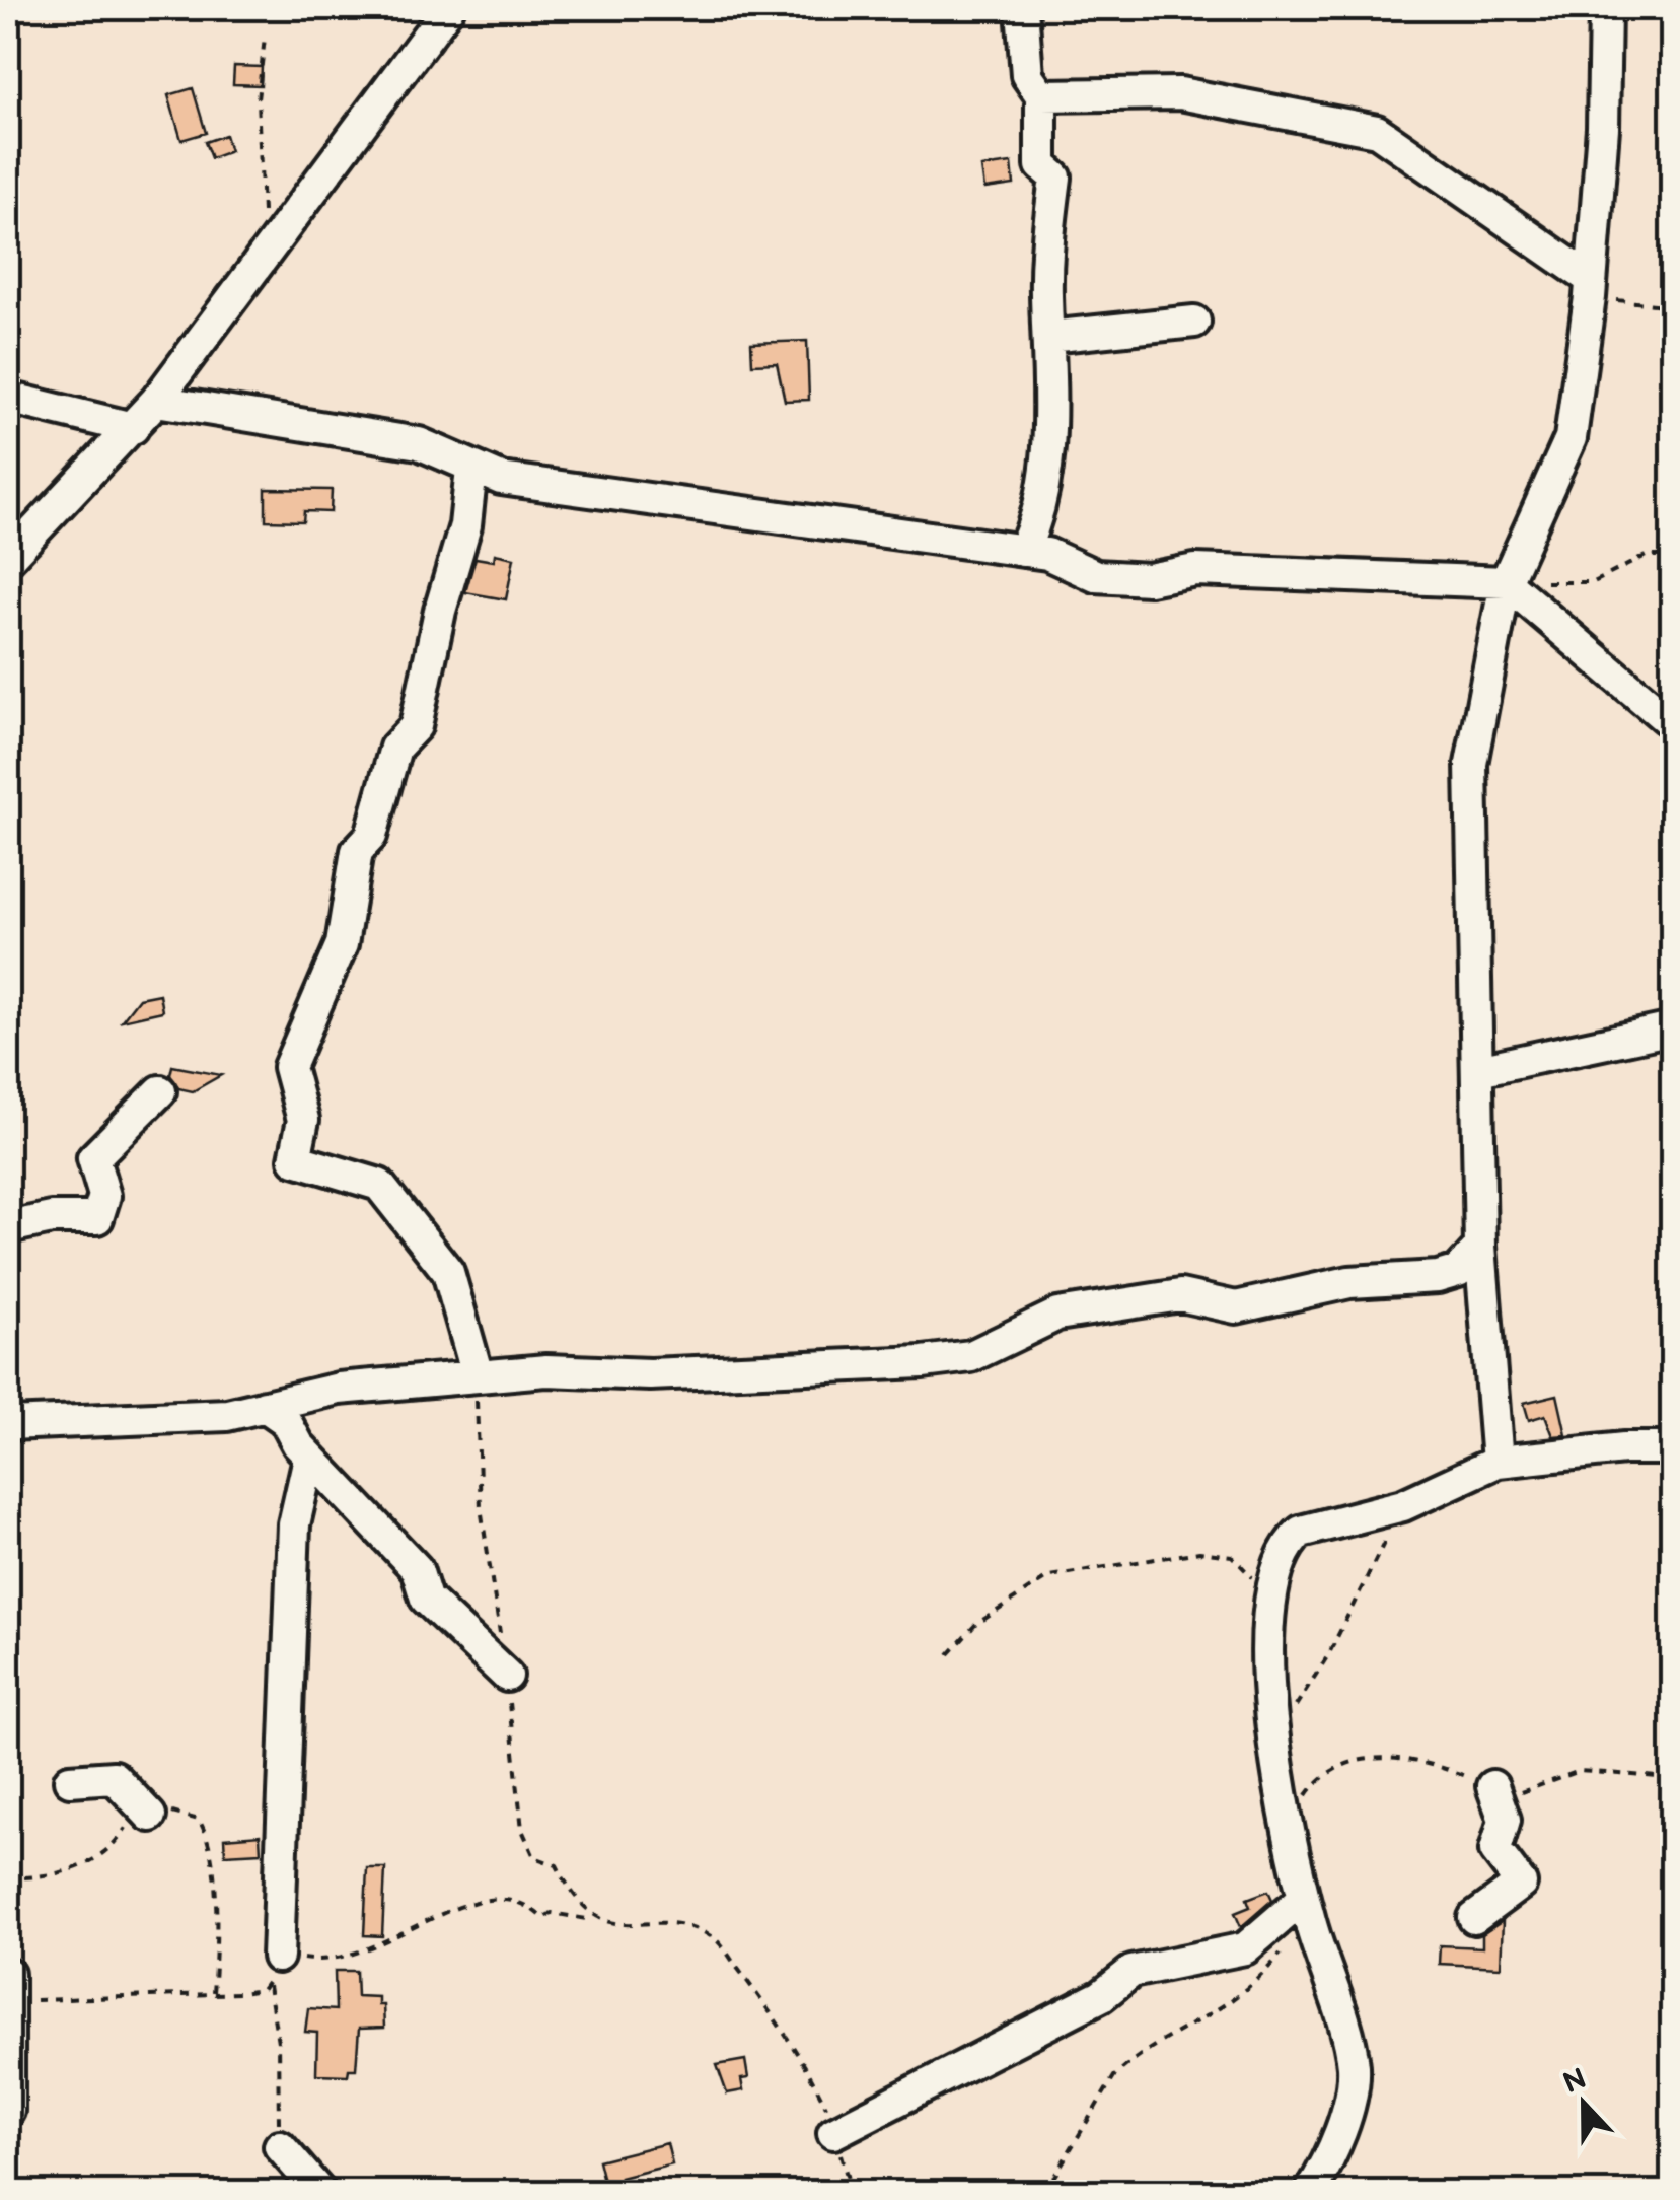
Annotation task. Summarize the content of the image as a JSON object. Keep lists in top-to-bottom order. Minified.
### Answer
{"north":"top"}
